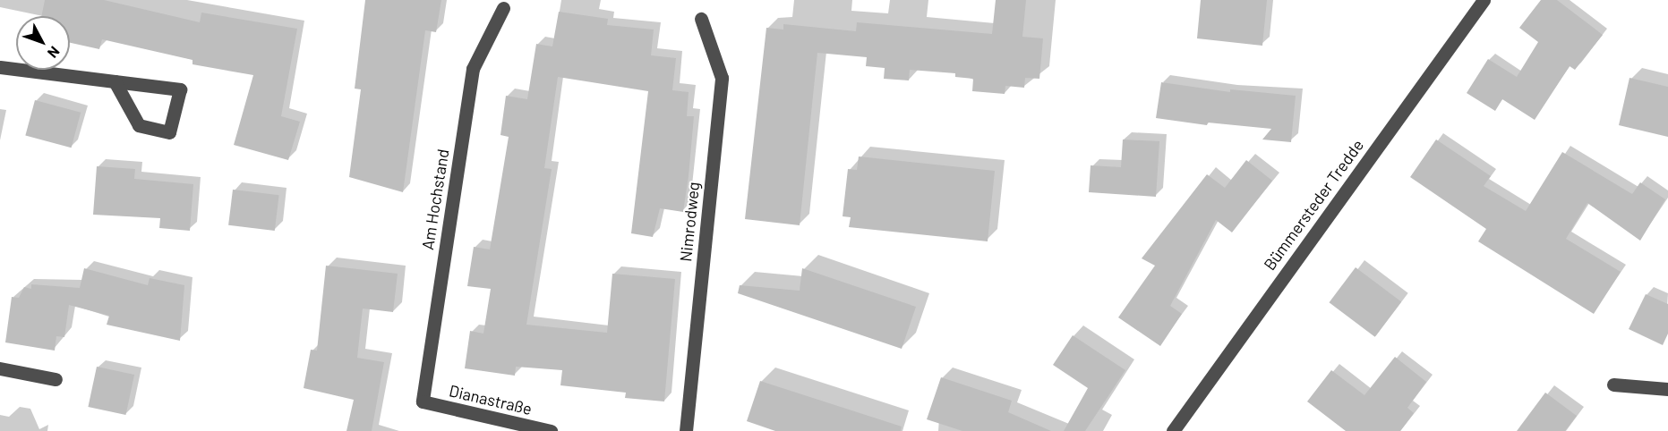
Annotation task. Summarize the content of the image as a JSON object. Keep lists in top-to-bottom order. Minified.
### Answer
{"streets":{"street":["Am Hochstand","Bümmersteder Tredde","Nimrodweg","Dianastraße"]},"crossings":[["Am Hochstand","Dianastraße"]],"north":"bottom right"}
